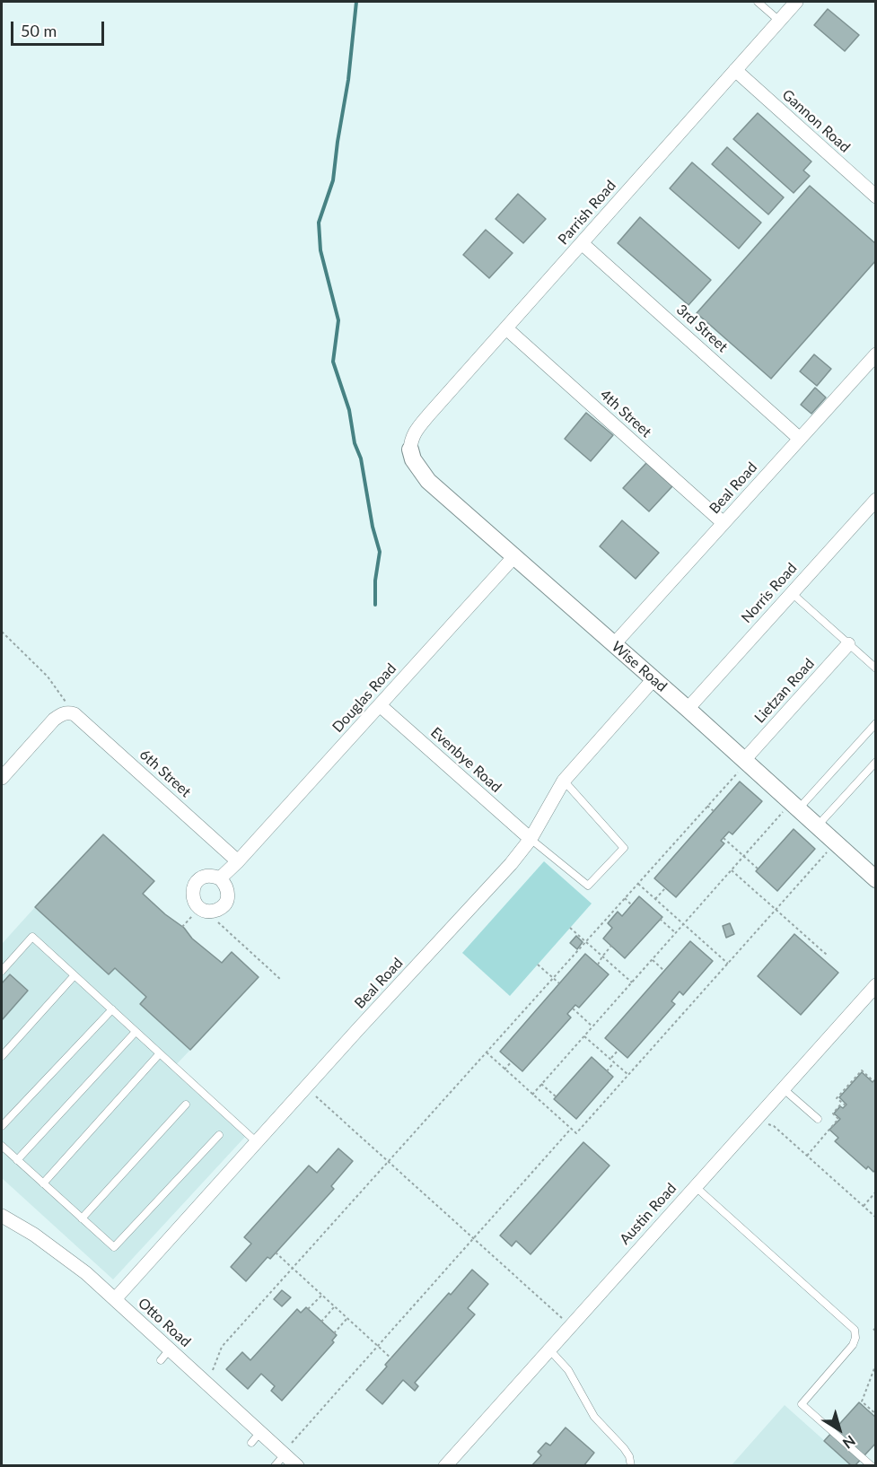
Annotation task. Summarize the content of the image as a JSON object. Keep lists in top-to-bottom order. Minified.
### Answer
{"streets":{"street":["Gannon Road","Parrish Road","3rd Street","4th Street","Beal Road","Norris Road","Wise Road","Lietzan Road","Douglas Road","Evenbye Road","6th Street","Austin Road","Otto Road"]},"crossings":[["Gannon Road","Parrish Road"],["Parrish Road","3rd Street"],["Parrish Road","4th Street"],["Parrish Road","Wise Road"],["3rd Street","Beal Road"],["4th Street","Beal Road"],["Beal Road","Wise Road"],["Beal Road","Evenbye Road"],["Beal Road","Otto Road"],["Norris Road","Wise Road"],["Wise Road","Lietzan Road"],["Wise Road","Douglas Road"],["Douglas Road","Evenbye Road"],["Douglas Road","6th Street"]],"scale_bar":"50 m","north":"bottom right"}
